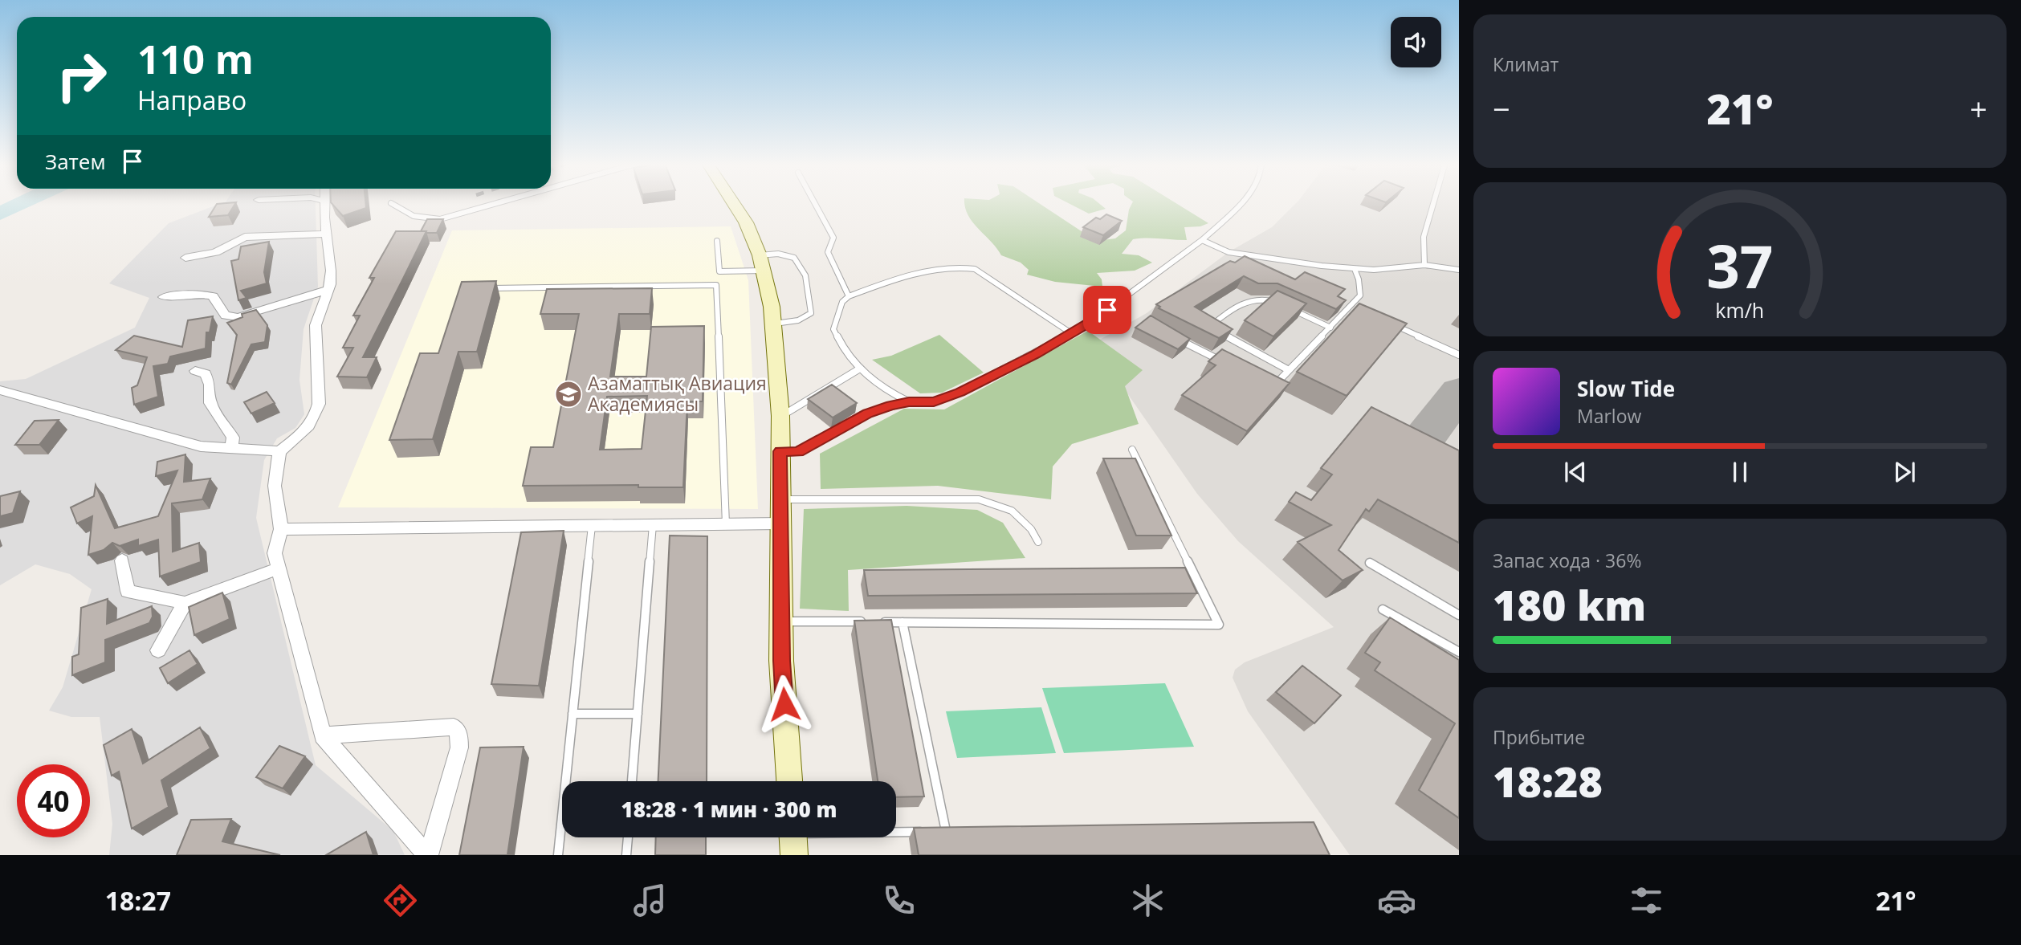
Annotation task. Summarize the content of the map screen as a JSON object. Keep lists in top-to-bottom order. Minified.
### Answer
{"places":{"school or university":["Азаматтық Авиация Академиясы"]},"page":{"tile":["Климат",["Запас хода · 36%","180 km"],["Прибытие","18:28"]],"turn":["110 m","Направо"],"heat":["−","21°","+"],"then":"Затем","song":["Slow Tide","Marlow"],"limit":"40","trip":"18:28 · 1 мин · 300 m","tabs":["18:27","21°"],"gauge":["37","km/h"]}}
